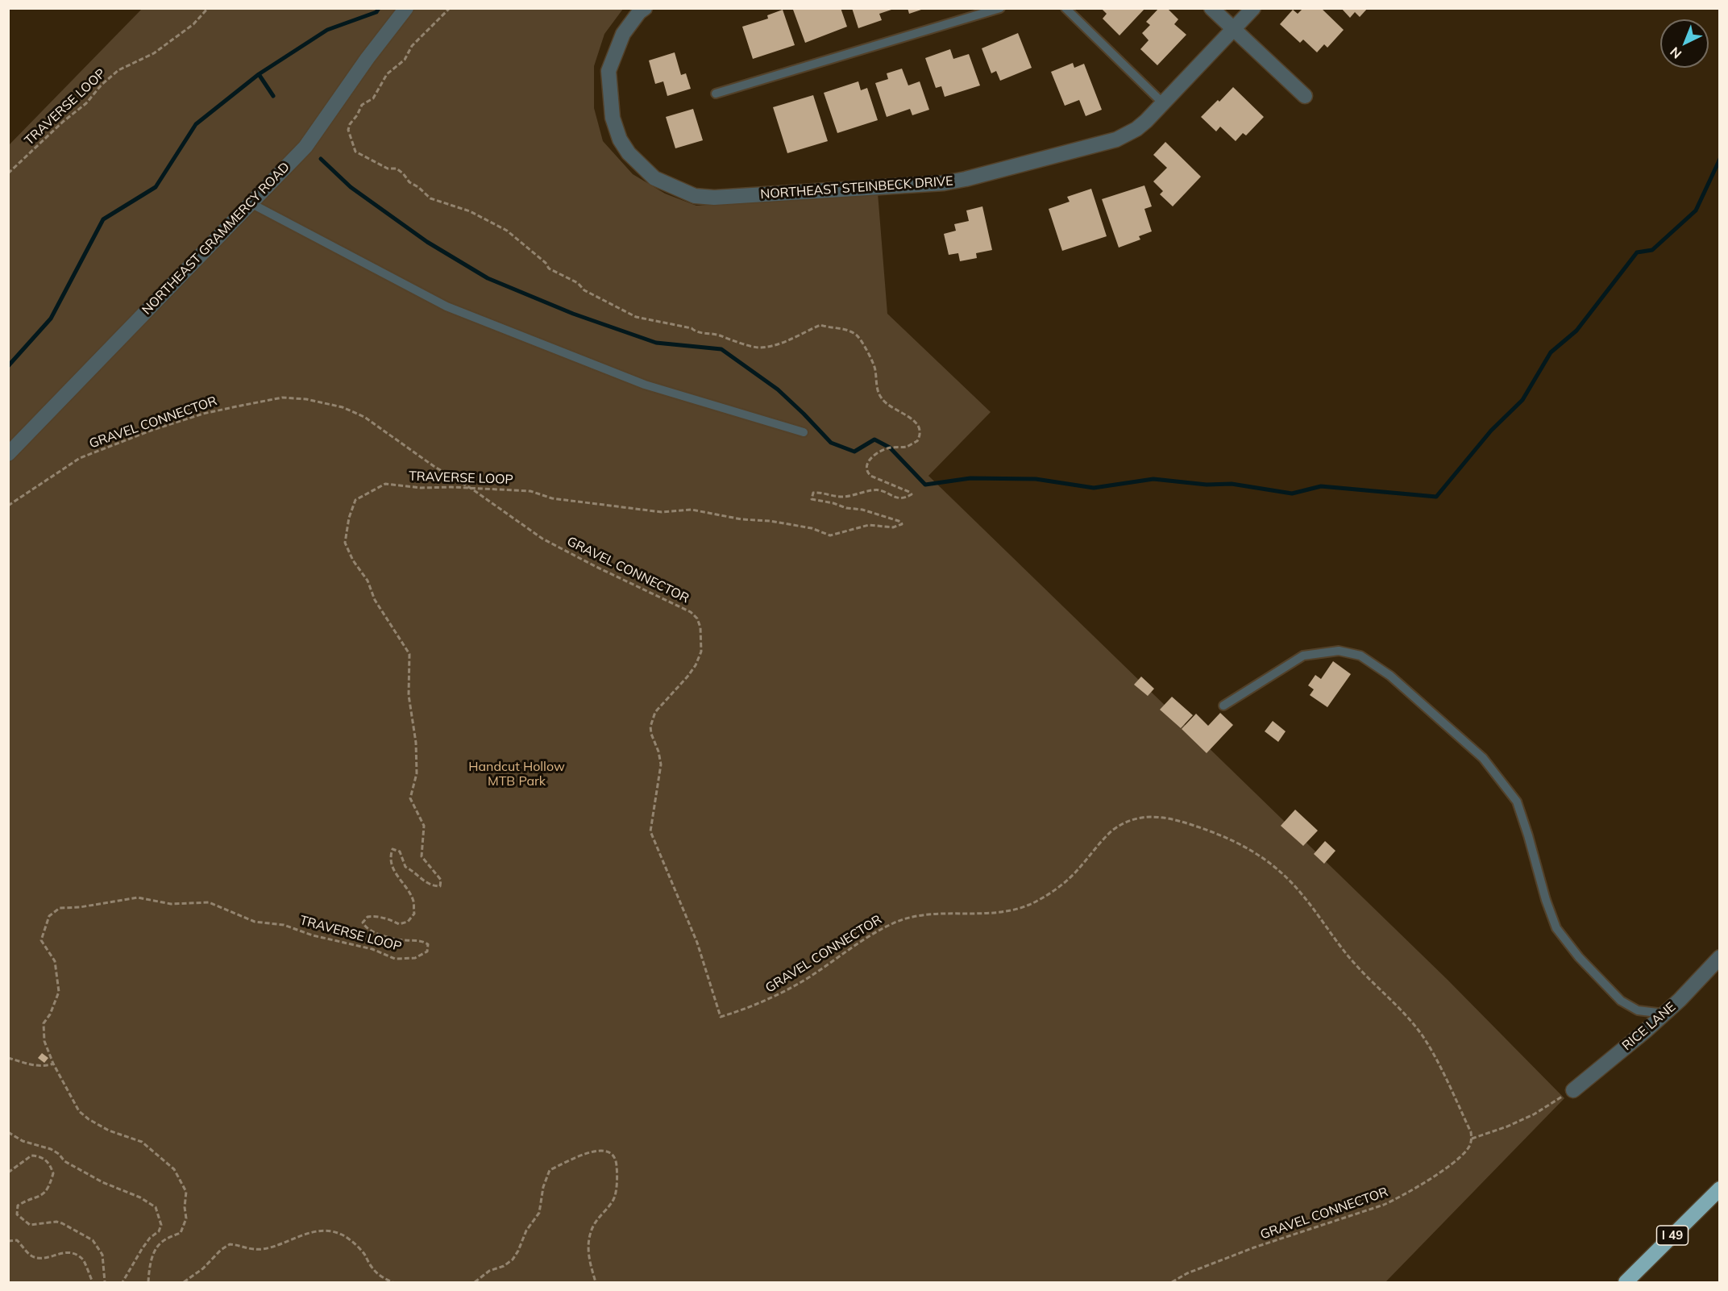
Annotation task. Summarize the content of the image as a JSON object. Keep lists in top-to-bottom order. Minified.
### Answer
{"streets":{"highway":["I 49"],"street":["NORTHEAST STEINBECK DRIVE","NORTHEAST GRAMMERCY ROAD","RICE LANE"],"path":["TRAVERSE LOOP","GRAVEL CONNECTOR"]},"crossings":[["TRAVERSE LOOP","GRAVEL CONNECTOR"]],"parks":["Handcut Hollow MTB Park"],"north":"bottom left"}
